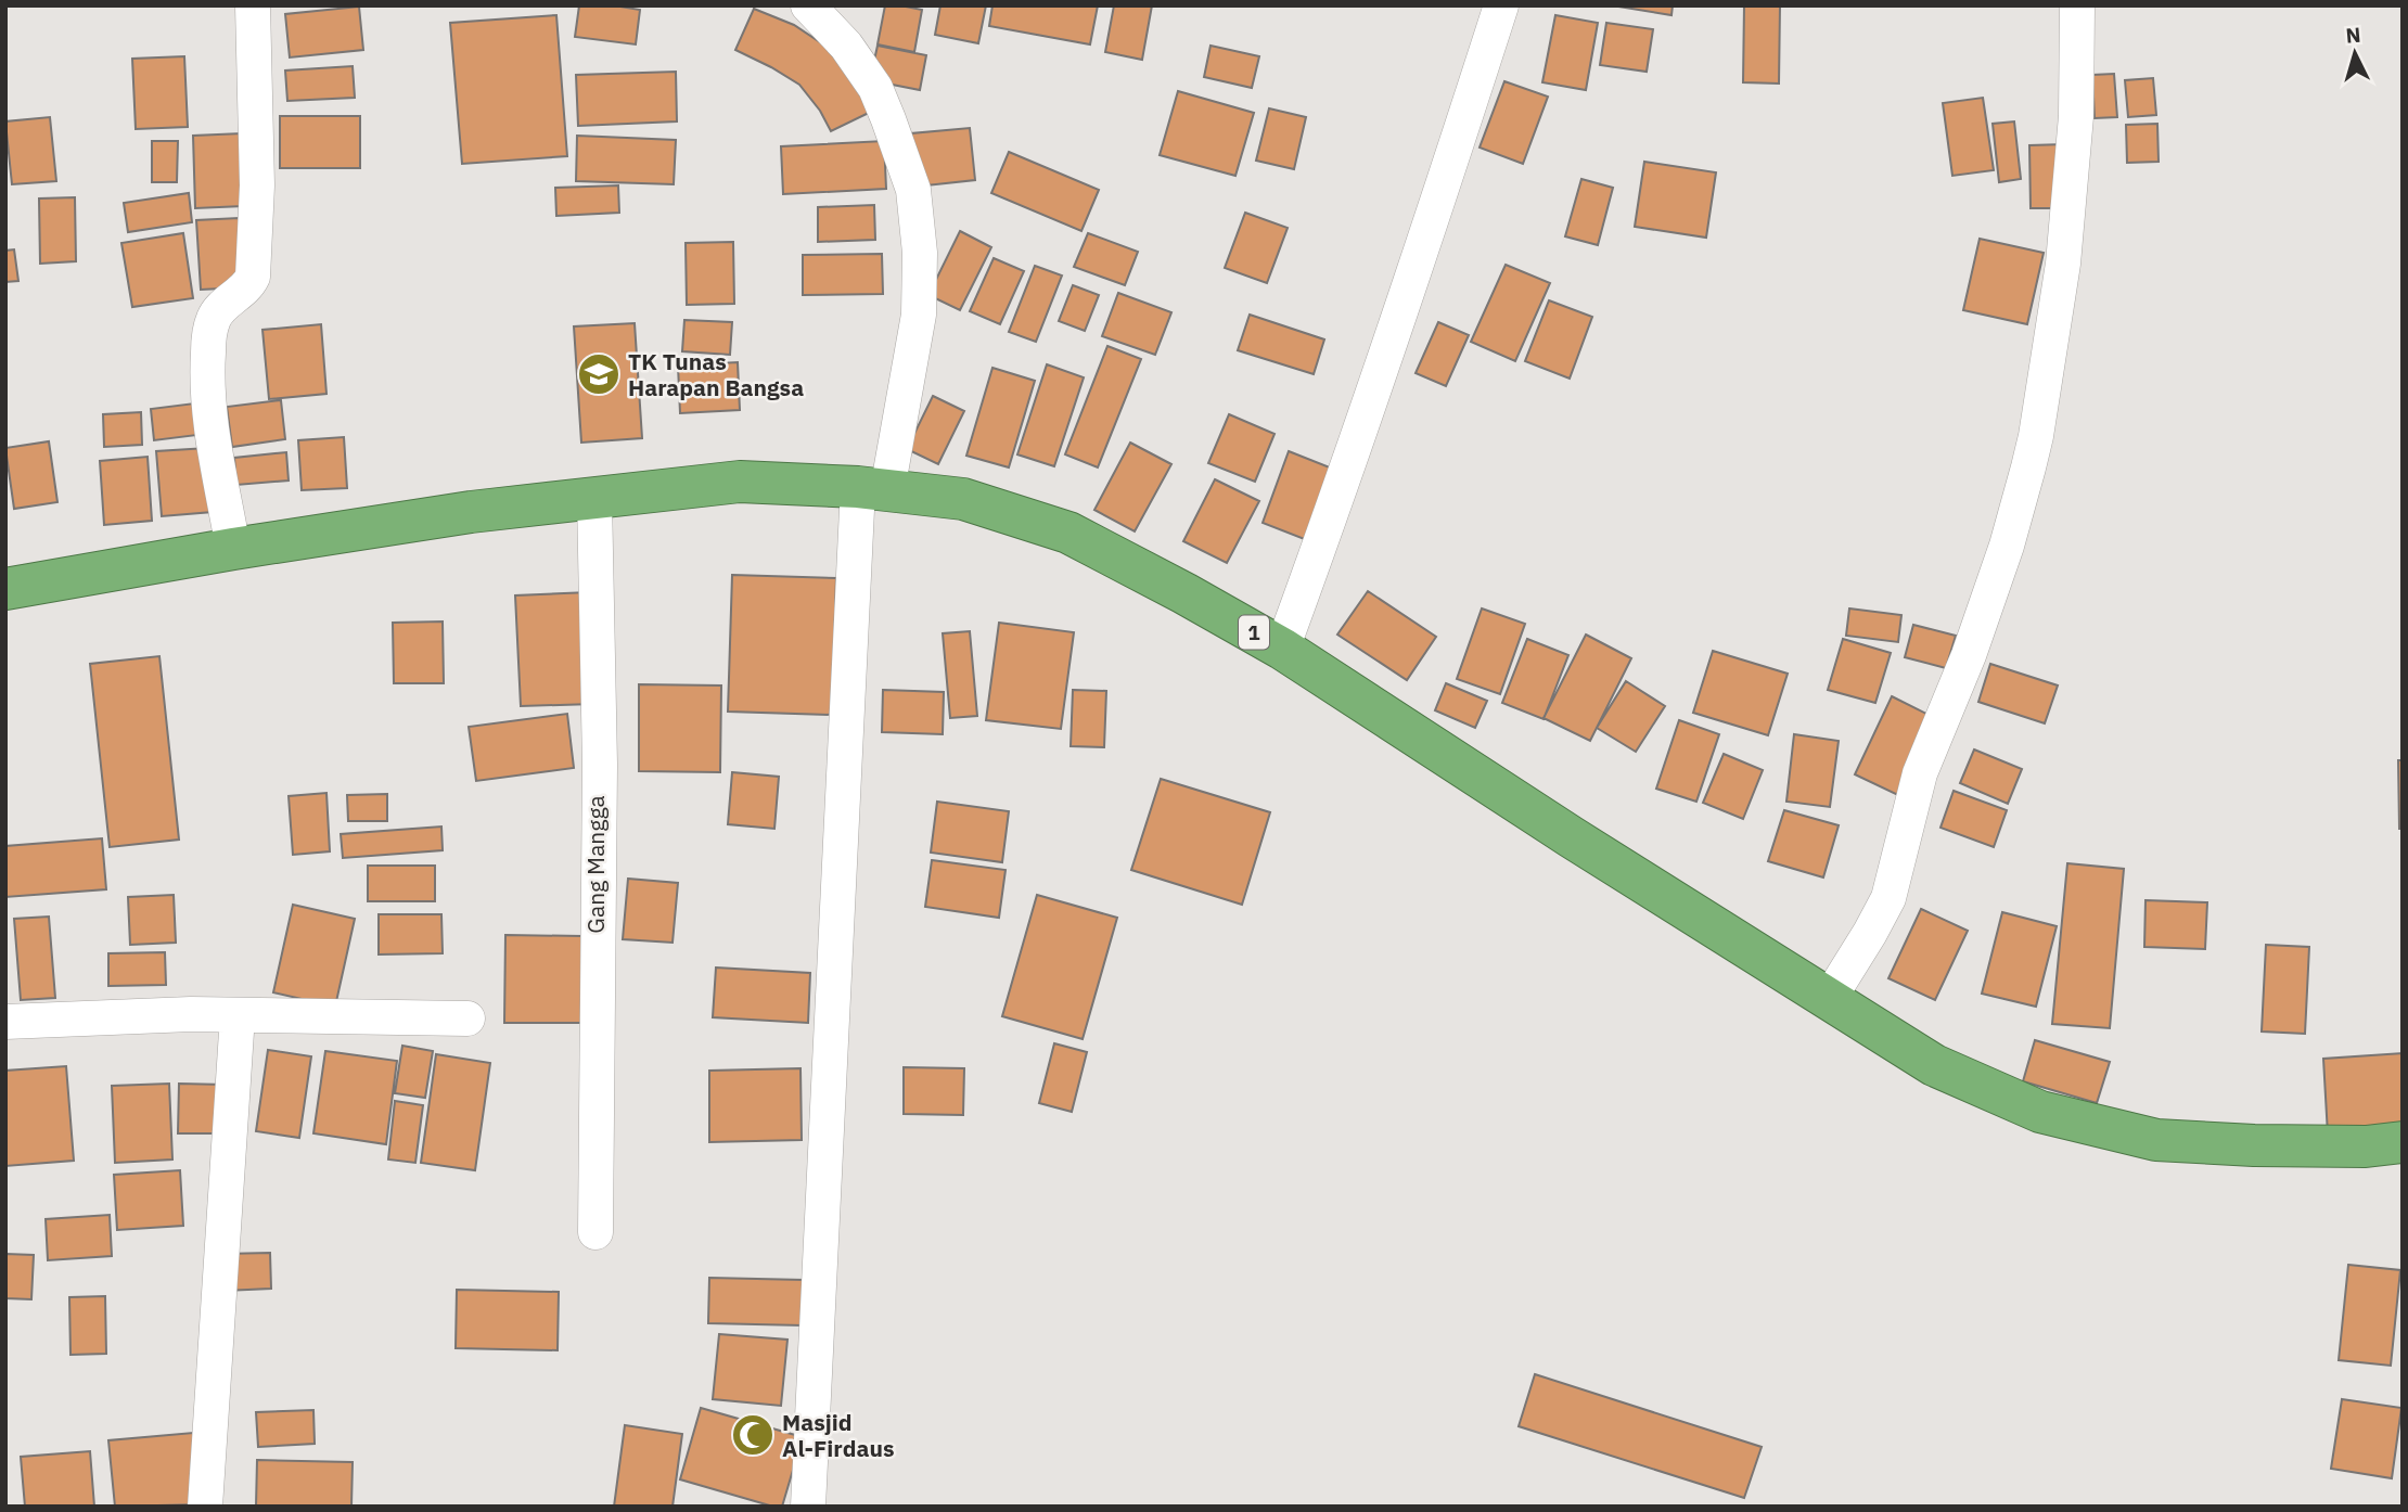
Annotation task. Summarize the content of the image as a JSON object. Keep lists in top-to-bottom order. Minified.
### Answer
{"streets":{"highway":["1"]},"places":{"school or university":["TK Tunas Harapan Bangsa"],"mosque":["Masjid Al-Firdaus"]},"north":"top"}
